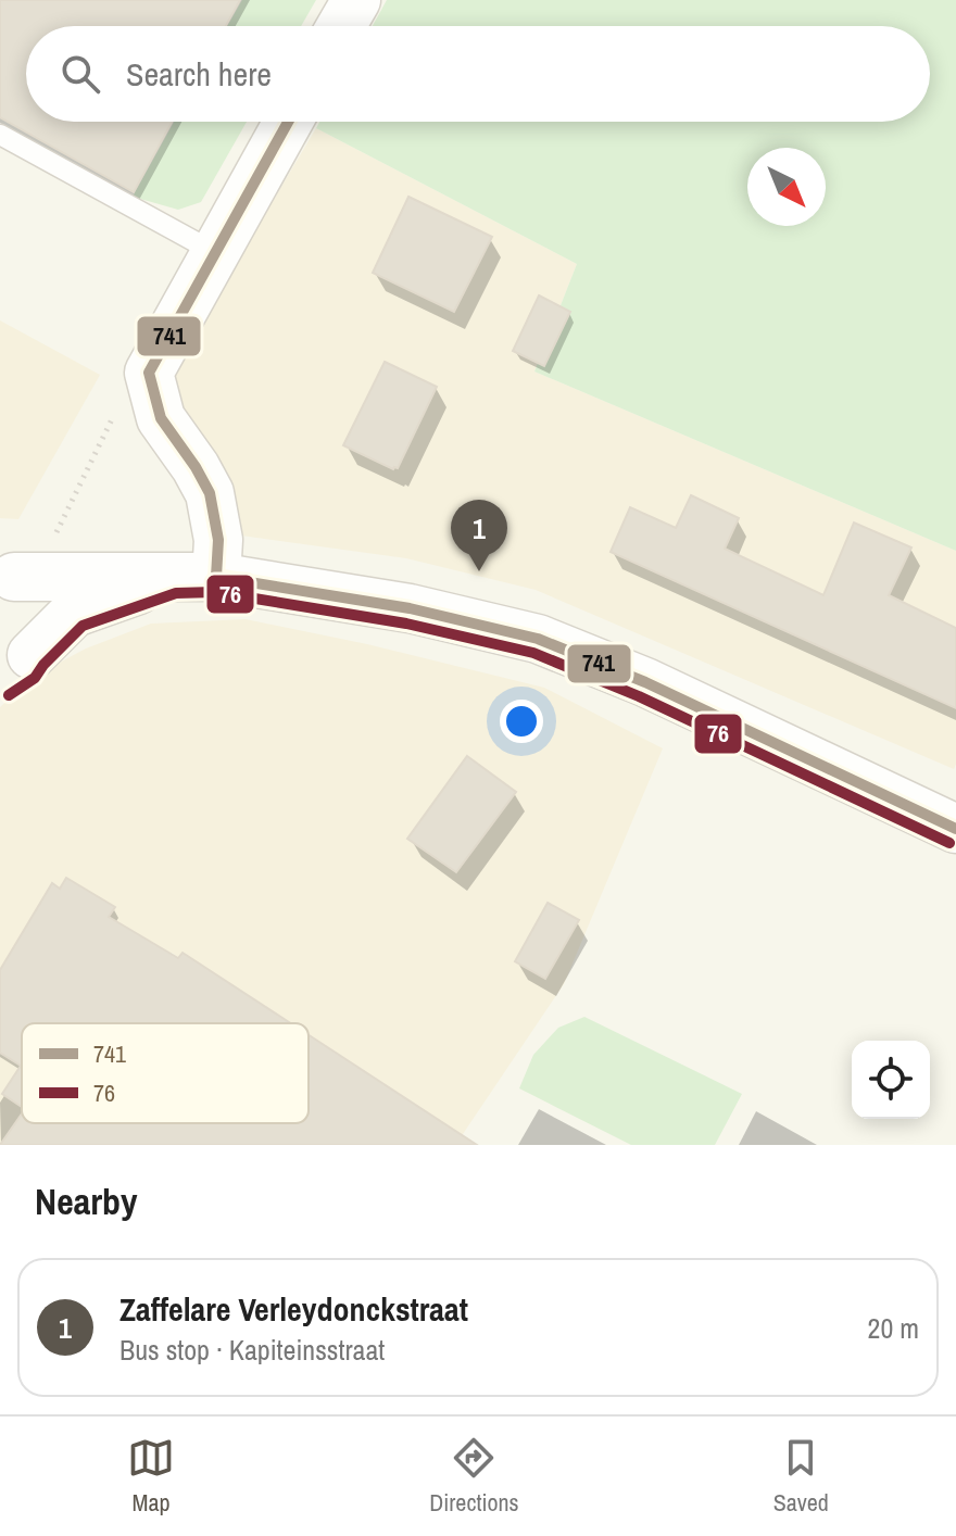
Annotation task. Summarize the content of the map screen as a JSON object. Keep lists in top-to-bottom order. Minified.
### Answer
{"lines":["transit line 741","transit line 76"],"legend":["741","76"],"north":"bottom right","page":{"search":"Search here","pins":"1","heading":"Nearby","list":[{"mark":"1","name":"Zaffelare Verleydonckstraat","note":"Bus stop · Kapiteinsstraat","value":"20 m"}],"nav":["Map","Directions","Saved"]}}
